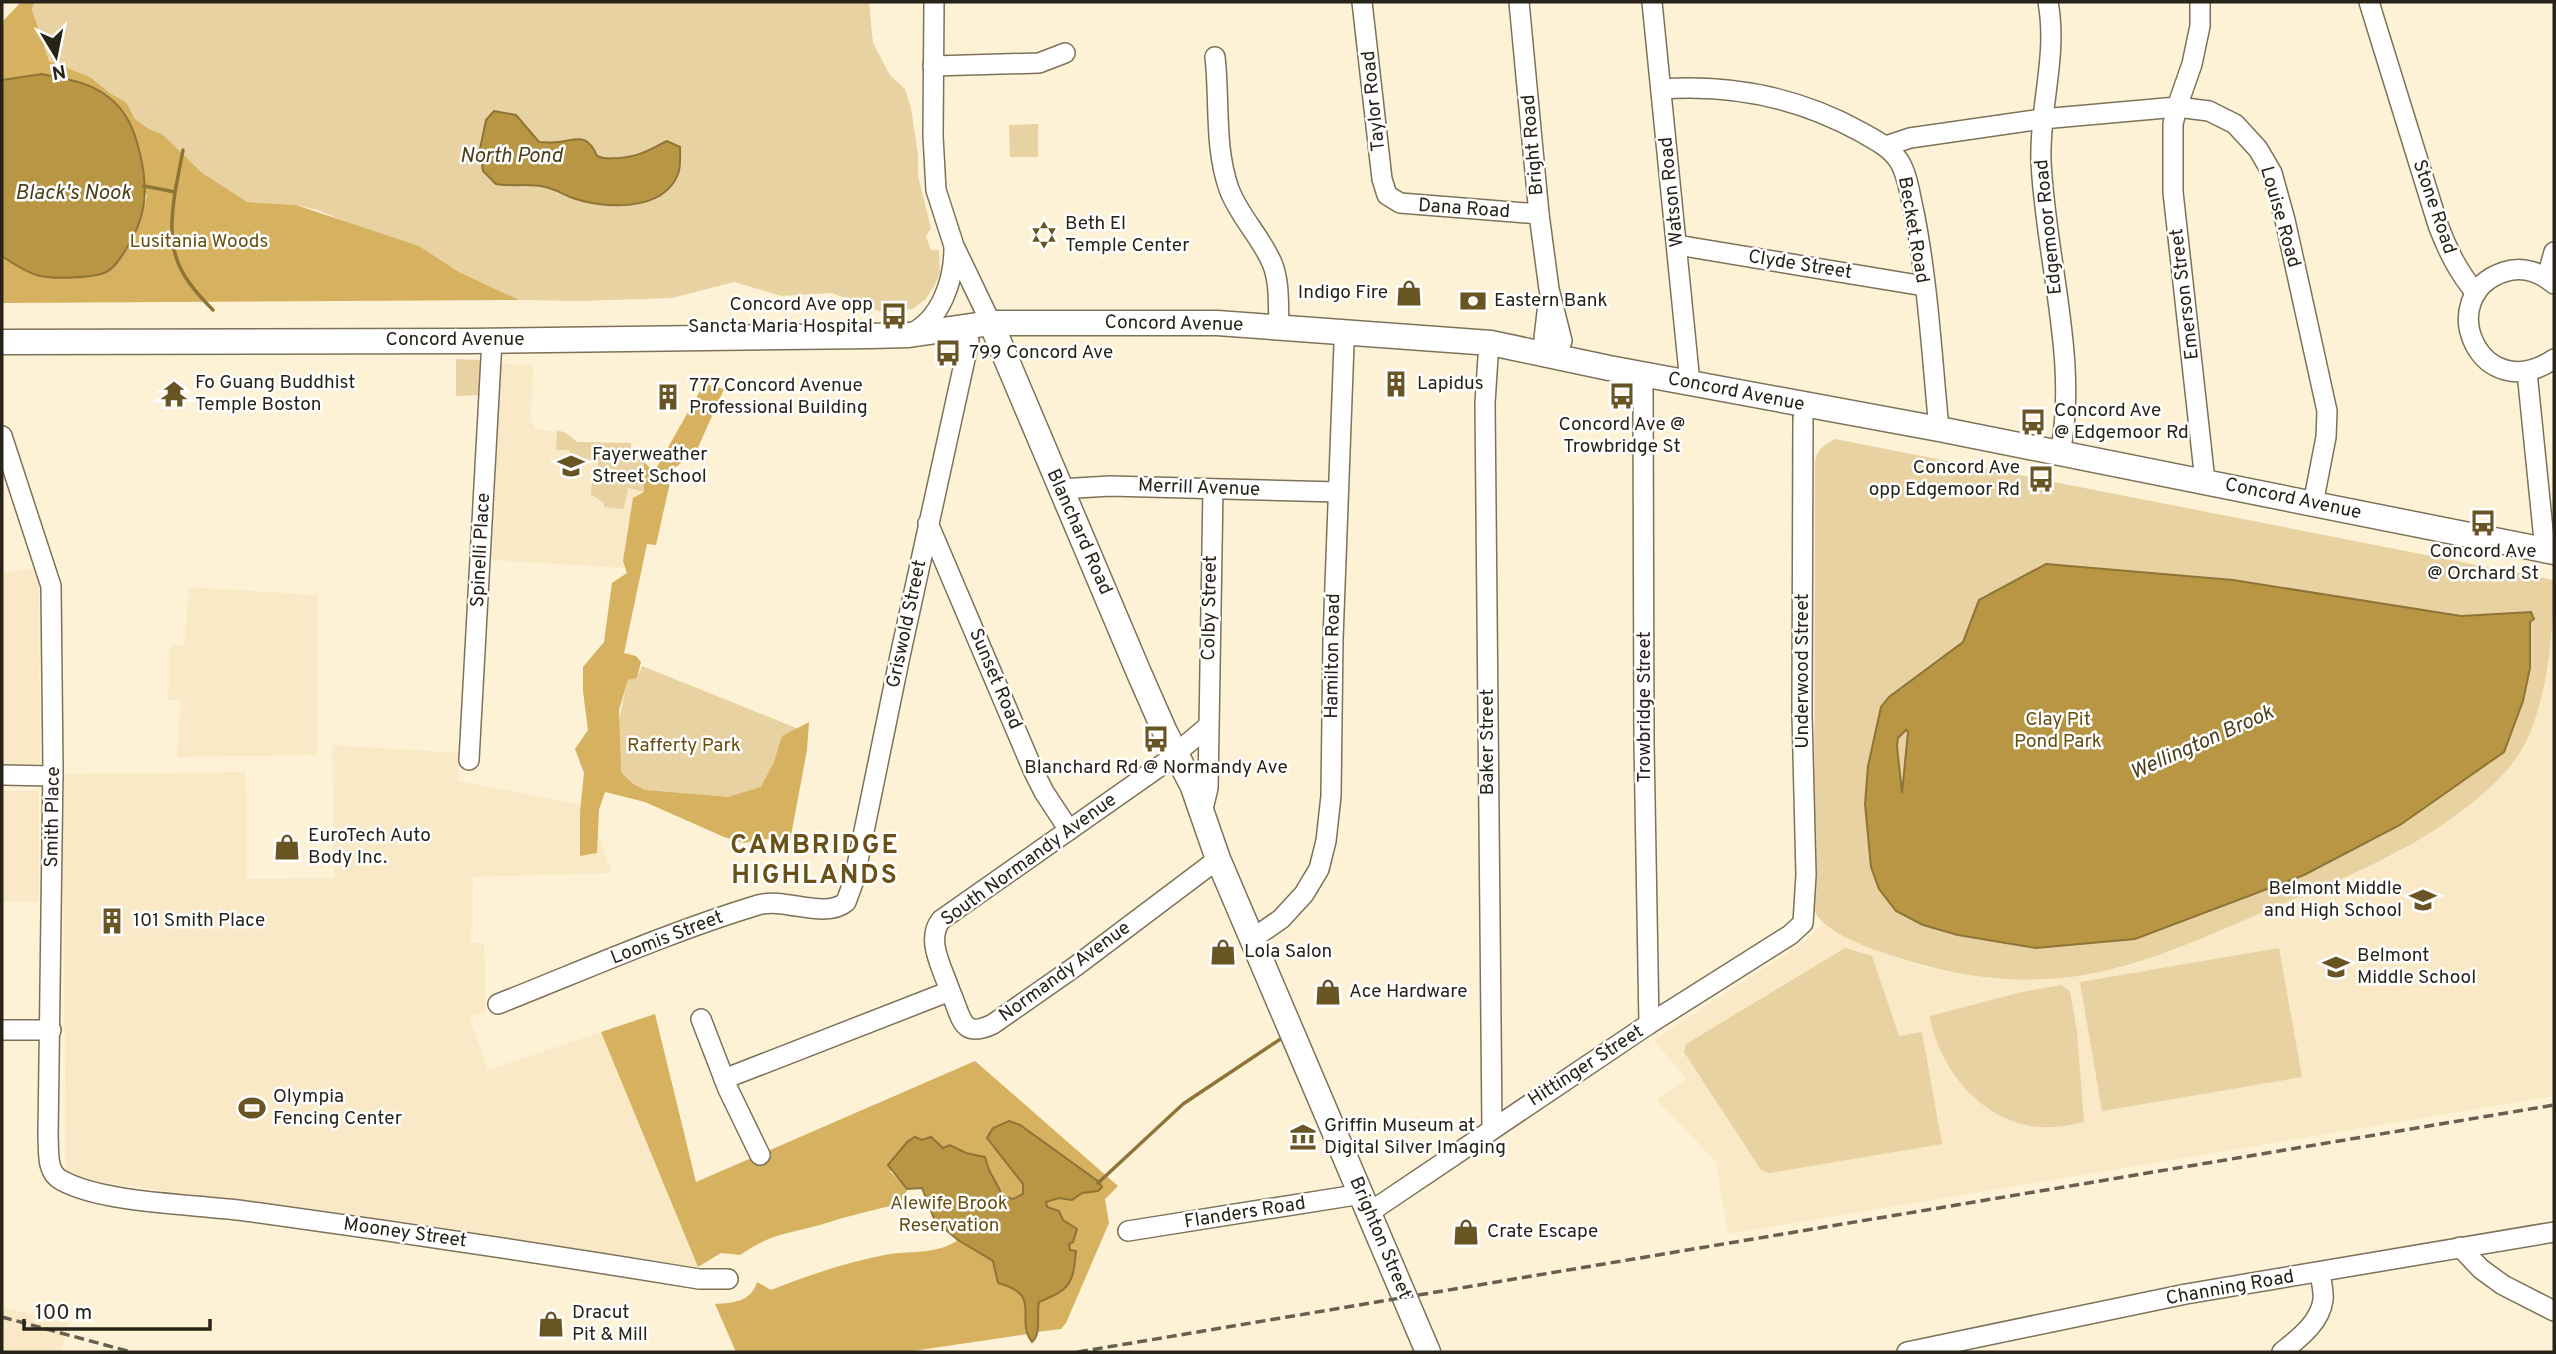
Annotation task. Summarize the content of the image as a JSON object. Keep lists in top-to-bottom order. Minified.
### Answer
{"streets":{"main road":["Concord Avenue","Blanchard Road","Brighton Street"],"street":["Taylor Road","Bright Road","Watson Road","Stone Road","Dana Road","Louise Road","Edgemoor Road","Becket Road","Clyde Street","Emerson Street","Merrill Avenue","Spinelli Place","Colby Street","Griswold Street","Hamilton Road","Underwood Street","Sunset Road","Trowbridge Street","Baker Street","Smith Place","South Normandy Avenue","Loomis Street","Normandy Avenue","Hittinger Street","Flanders Road","Mooney Street","Channing Road"]},"crossings":[["Taylor Road","Dana Road"],["Bright Road","Dana Road"],["Bright Road","Concord Avenue"],["Watson Road","Becket Road"],["Watson Road","Clyde Street"],["Watson Road","Concord Avenue"],["Louise Road","Edgemoor Road"],["Louise Road","Becket Road"],["Louise Road","Emerson Street"],["Louise Road","Concord Avenue"],["Edgemoor Road","Concord Avenue"],["Becket Road","Clyde Street"],["Becket Road","Concord Avenue"],["Emerson Street","Concord Avenue"],["Concord Avenue","Blanchard Road"],["Concord Avenue","Spinelli Place"],["Concord Avenue","Griswold Street"],["Concord Avenue","Hamilton Road"],["Concord Avenue","Underwood Street"],["Concord Avenue","Trowbridge Street"],["Concord Avenue","Baker Street"],["Merrill Avenue","Blanchard Road"],["Merrill Avenue","Colby Street"],["Merrill Avenue","Hamilton Road"],["Blanchard Road","Colby Street"],["Blanchard Road","Hamilton Road"],["Blanchard Road","South Normandy Avenue"],["Blanchard Road","Normandy Avenue"],["Blanchard Road","Brighton Street"],["Griswold Street","Sunset Road"],["Griswold Street","Loomis Street"],["Underwood Street","Hittinger Street"],["Sunset Road","South Normandy Avenue"],["Trowbridge Street","Hittinger Street"],["Baker Street","Hittinger Street"],["Smith Place","Mooney Street"],["South Normandy Avenue","Normandy Avenue"],["Hittinger Street","Flanders Road"],["Hittinger Street","Brighton Street"],["Flanders Road","Brighton Street"]],"districts":["CAMBRIDGE HIGHLANDS"],"water":["North Pond","Black's Nook","Wellington Brook"],"parks":["Lusitania Woods","Clay Pit Pond Park","Rafferty Park","Alewife Brook Reservation"],"places":{"synagogue":["Beth El Temple Center"],"shop":["Indigo Fire","EuroTech Auto Body Inc.","Lola Salon","Ace Hardware","Crate Escape","Dracut Pit & Mill"],"bank":["Eastern Bank"],"bus stop":["Concord Ave opp Sancta Maria Hospital","799 Concord Ave","Concord Ave @ Trowbridge St","Concord Ave @ Edgemoor Rd","Concord Ave opp Edgemoor Rd","Concord Ave @ Orchard St","Blanchard Rd @ Normandy Ave"],"building":["Lapidus","777 Concord Avenue Professional Building","101 Smith Place"],"temple":["Fo Guang Buddhist Temple Boston"],"school or university":["Fayerweather Street School","Belmont Middle and High School","Belmont Middle School"],"sports":["Olympia Fencing Center"],"museum":["Griffin Museum at Digital Silver Imaging"]},"scale_bar":"100 m","north":"bottom"}
